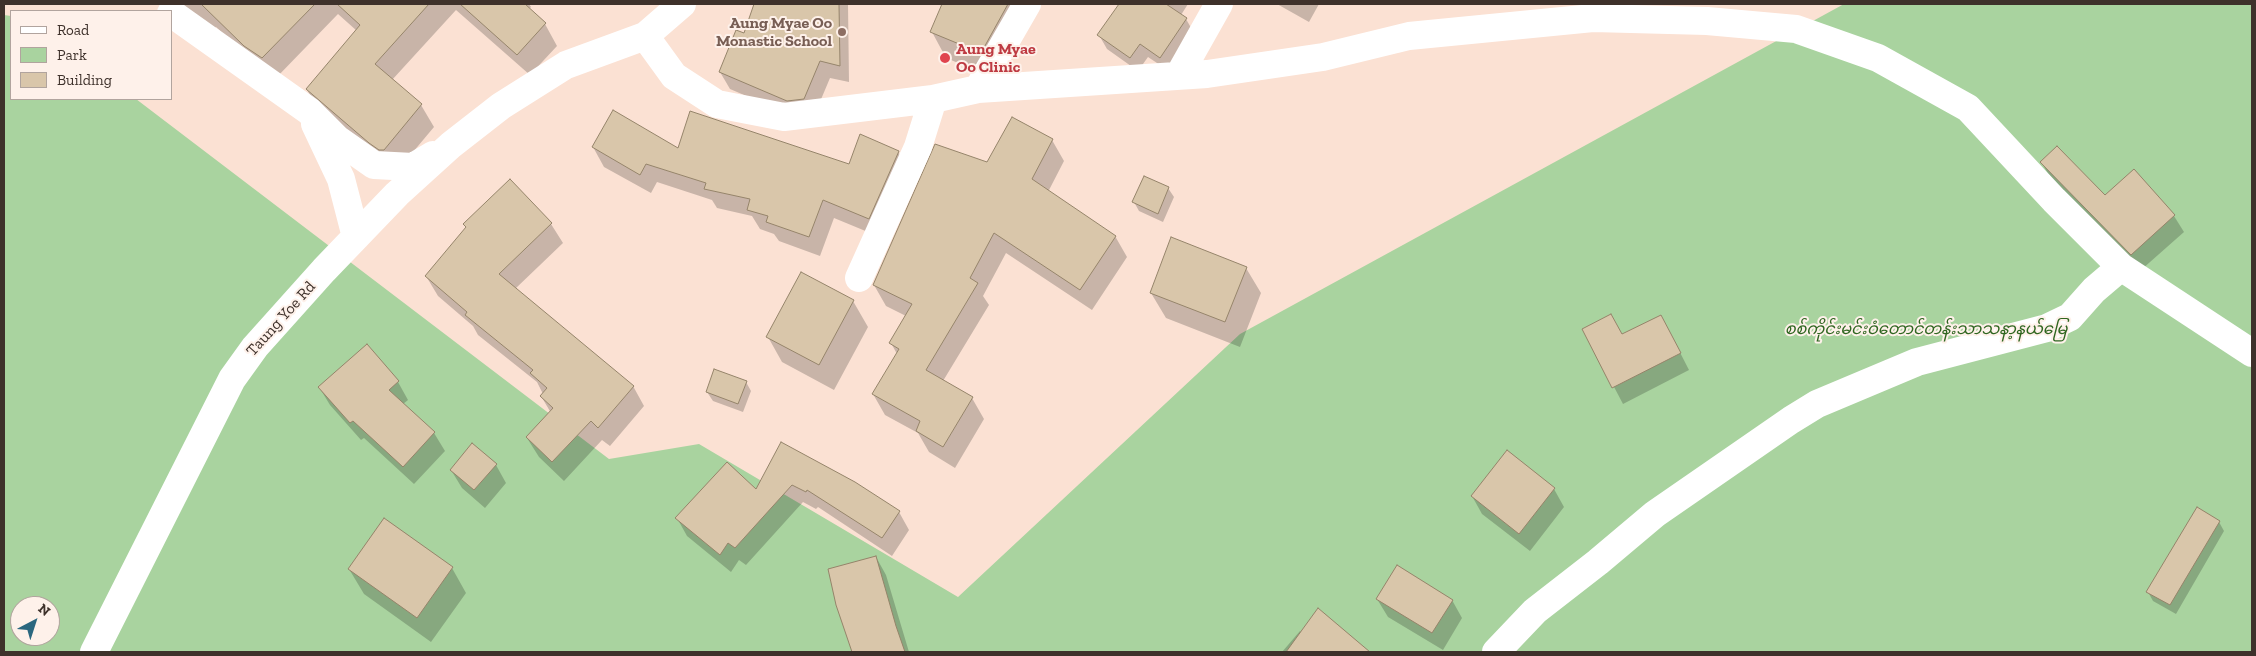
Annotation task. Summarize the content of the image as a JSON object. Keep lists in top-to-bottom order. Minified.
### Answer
{"streets":{"street":["Taung Yoe Rd"]},"parks":["စစ်ကိုင်းမင်းဝံတောင်တန်းသာသနာ့နယ်မြေ"],"places":["Aung Myae Oo Monastic School","Aung Myae Oo Clinic"],"legend":["Road","Park","Building"],"north":"top right"}
